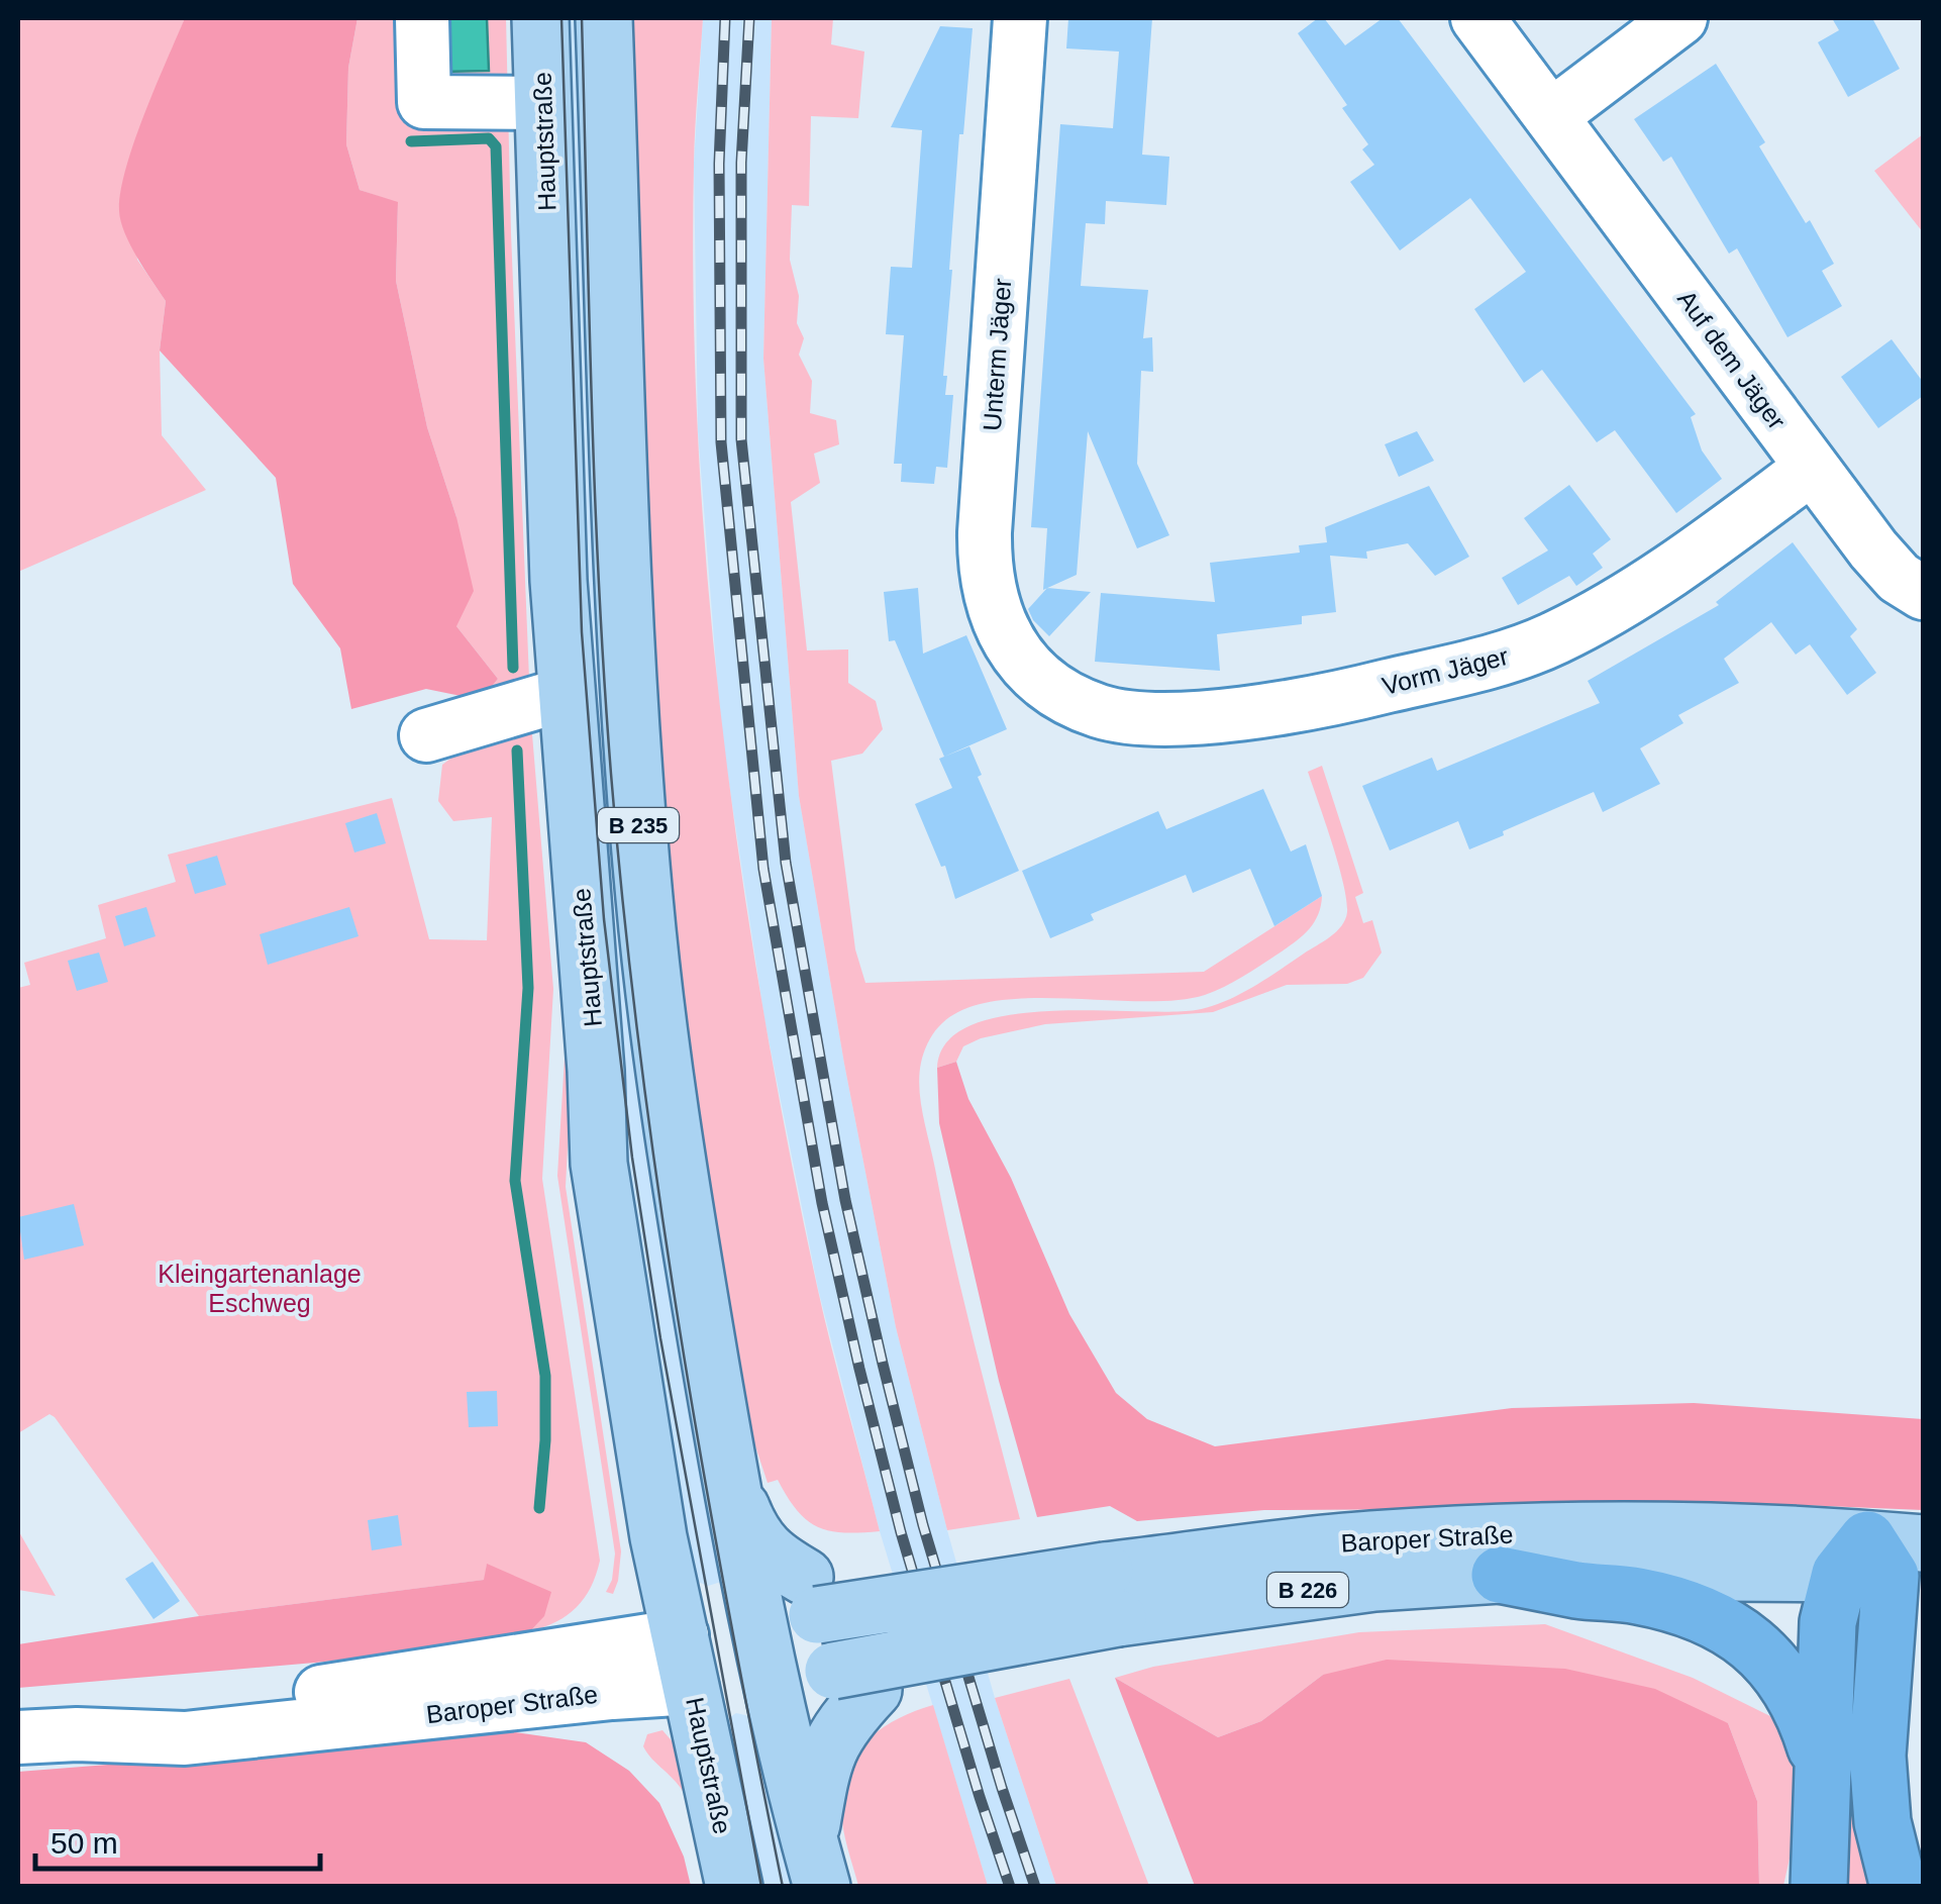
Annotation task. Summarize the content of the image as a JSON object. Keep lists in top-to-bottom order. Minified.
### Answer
{"streets":{"main road":["Hauptstraße","B 235","Baroper Straße","B 226"],"street":["Unterm Jäger","Auf dem Jäger","Vorm Jäger"]},"crossings":[["Hauptstraße","Baroper Straße"],["Unterm Jäger","Vorm Jäger"],["Auf dem Jäger","Vorm Jäger"],["B 235","Baroper Straße"]],"parks":["Kleingartenanlage Eschweg"],"scale_bar":"50 m"}
